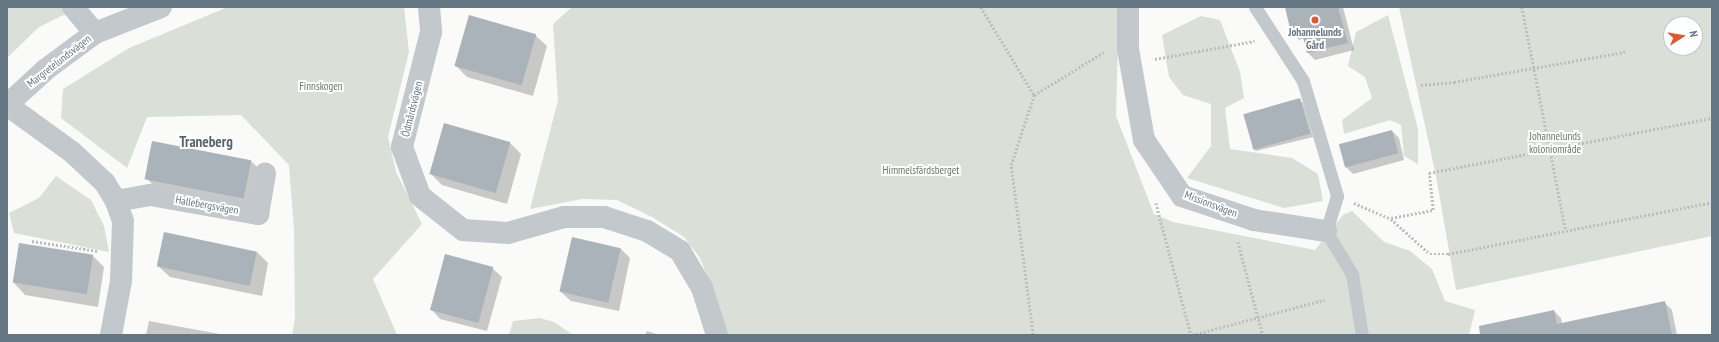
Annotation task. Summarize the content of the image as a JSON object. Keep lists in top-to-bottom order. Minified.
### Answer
{"streets":{"street":["Margretelundsvägen","Ödmårdsvägen","Missionsvägen","Hallebergsvägen"]},"districts":["Traneberg"],"parks":["Finnskogen","Johannelunds koloniområde","Himmelsfärdsberget"],"places":["Johannelunds Gård"],"north":"right"}
